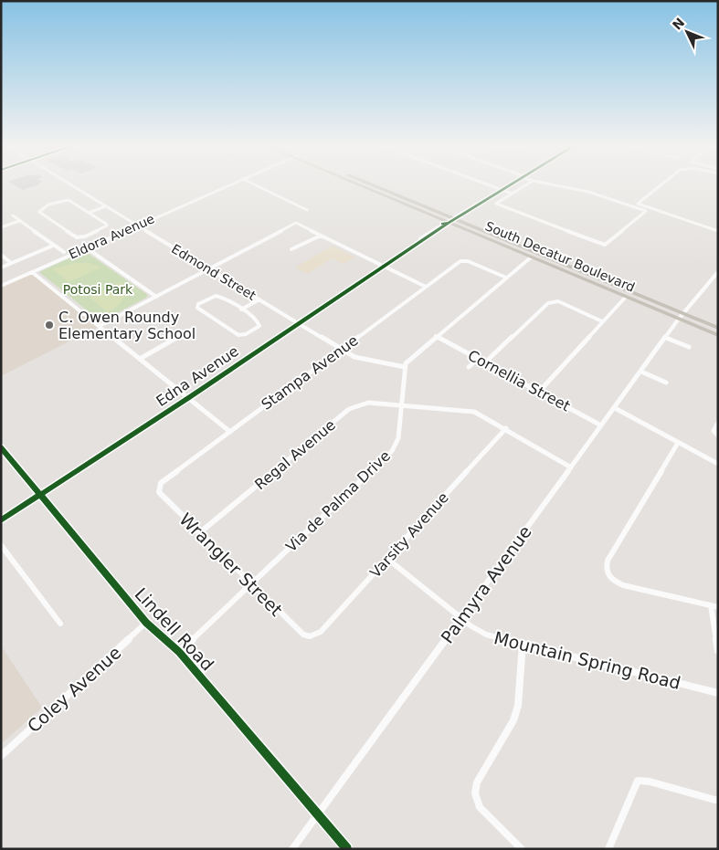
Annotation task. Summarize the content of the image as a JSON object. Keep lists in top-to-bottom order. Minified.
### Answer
{"streets":{"main road":["South Decatur Boulevard"],"street":["Eldora Avenue","Edmond Street","Stampa Avenue","Edna Avenue","Cornellia Street","Regal Avenue","Via de Palma Drive","Varsity Avenue","Wrangler Street","Palmyra Avenue","Lindell Road","Mountain Spring Road","Coley Avenue"]},"crossings":[["Eldora Avenue","Edmond Street"],["South Decatur Boulevard","Edna Avenue"],["South Decatur Boulevard","Palmyra Avenue"],["Edmond Street","Stampa Avenue"],["Edmond Street","Edna Avenue"],["Edmond Street","Via de Palma Drive"],["Stampa Avenue","Wrangler Street"],["Edna Avenue","Lindell Road"],["Cornellia Street","Palmyra Avenue"],["Regal Avenue","Via de Palma Drive"],["Regal Avenue","Wrangler Street"],["Via de Palma Drive","Wrangler Street"],["Via de Palma Drive","Lindell Road"],["Varsity Avenue","Wrangler Street"],["Varsity Avenue","Mountain Spring Road"],["Palmyra Avenue","Lindell Road"],["Palmyra Avenue","Mountain Spring Road"],["Lindell Road","Coley Avenue"]],"parks":["Potosi Park"],"places":["C. Owen Roundy Elementary School"],"north":"top left"}
